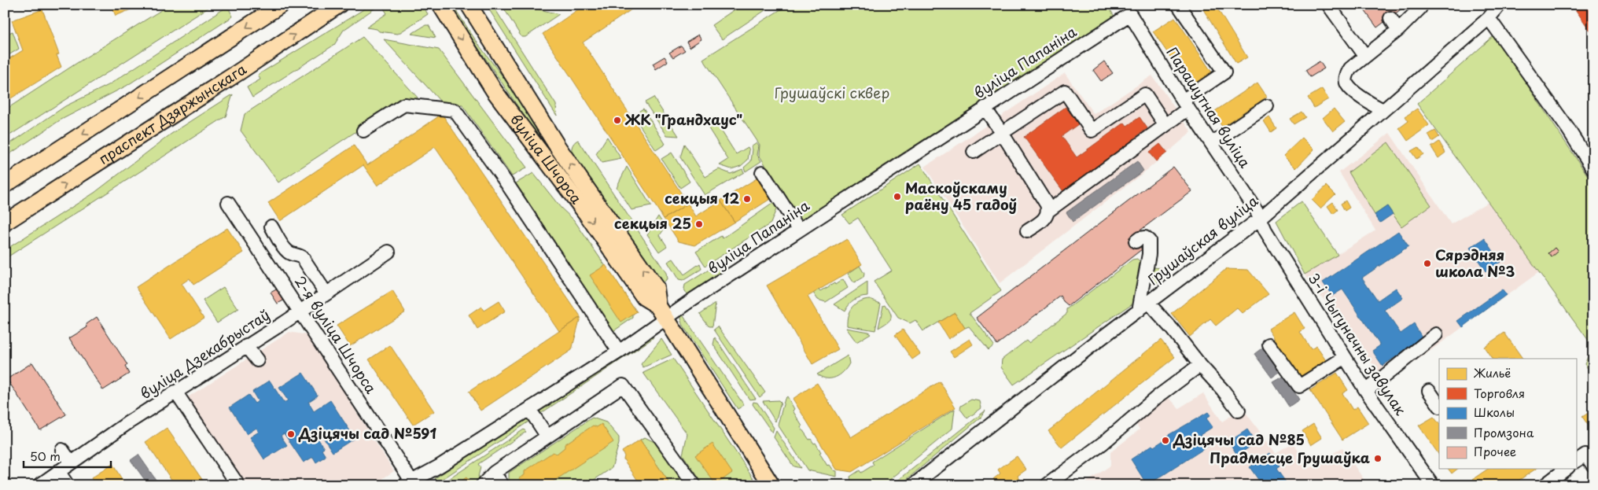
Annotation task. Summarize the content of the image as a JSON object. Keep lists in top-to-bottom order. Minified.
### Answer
{"streets":{"main road":["праспект Дзяржынскага","вуліца Шчорса"],"street":["вуліца Папаніна","Парашутная вуліца","Грушаўская вуліца","2-я вуліца Шчорса","3-і Чыгуначны завулак","вуліца Дзекабрыстаў"]},"crossings":[["вуліца Папаніна","Парашутная вуліца"],["вуліца Папаніна","вуліца Шчорса"],["вуліца Папаніна","2-я вуліца Шчорса"],["Парашутная вуліца","Грушаўская вуліца"],["Парашутная вуліца","3-і Чыгуначны завулак"],["Грушаўская вуліца","3-і Чыгуначны завулак"],["2-я вуліца Шчорса","вуліца Дзекабрыстаў"]],"parks":["Грушаўскі сквер"],"places":["ЖК \"Грандхаус\"","Маскоўскаму раёну 45 гадоў","секцыя 12","секцыя 25","Сярэдняя школа №3","Дзіцячы сад №591","Дзіцячы сад №85","Прадмесце Грушаўка"],"legend":["Жильё","Торговля","Школы","Промзона","Прочее"],"scale_bar":"50 m"}
